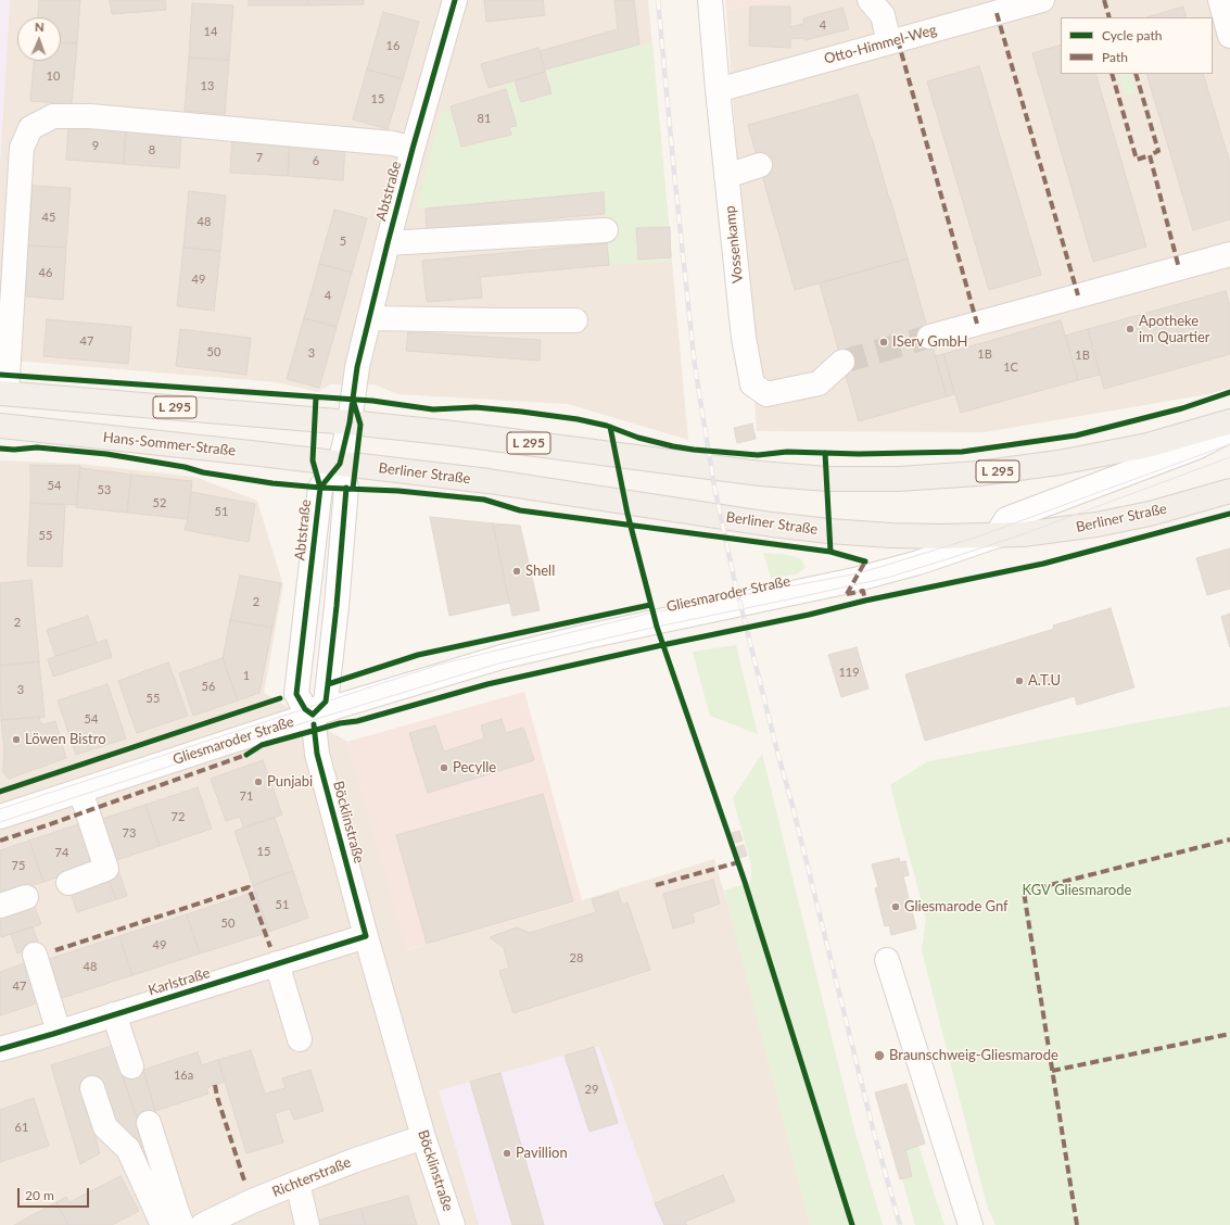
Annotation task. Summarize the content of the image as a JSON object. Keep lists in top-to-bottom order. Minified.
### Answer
{"streets":{"main road":["L 295","Hans-Sommer-Straße","Berliner Straße"],"street":["Otto-Himmel-Weg","Abtstraße","Vossenkamp","Gliesmaroder Straße","Böcklinstraße","Karlstraße","Richterstraße"]},"crossings":[["Otto-Himmel-Weg","Vossenkamp"],["Abtstraße","L 295"],["Abtstraße","Hans-Sommer-Straße"],["Abtstraße","Berliner Straße"],["Hans-Sommer-Straße","Berliner Straße"],["Berliner Straße","Gliesmaroder Straße"],["Gliesmaroder Straße","Böcklinstraße"],["Böcklinstraße","Karlstraße"],["Böcklinstraße","Richterstraße"]],"parks":["KGV Gliesmarode"],"places":["Apotheke im Quartier","IServ GmbH","Shell","A.T.U","Löwen Bistro","Pecylle","Punjabi","Gliesmarode Gnf","Braunschweig-Gliesmarode","Pavillion"],"house_numbers":["4","14","16","10","13","15","81","9","8","7","6","45","48","5","46","49","4","47","50","3","1B","1B","1C","54","53","52","51","55","2","2","119","1","56","3","55","54","71","72","73","15","74","75","51","50","49","28","48","47","16a","29","61"],"legend":["Cycle path","Path"],"scale_bar":"20 m","north":"top"}
